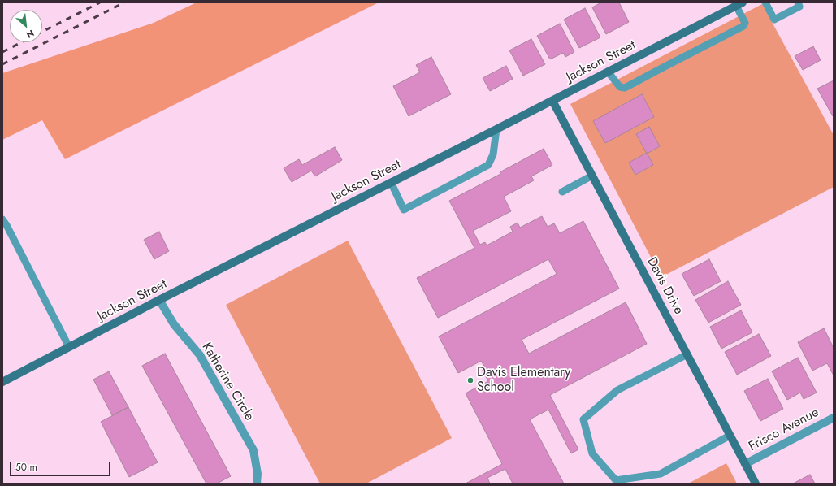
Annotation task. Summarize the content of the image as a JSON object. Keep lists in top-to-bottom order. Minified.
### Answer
{"streets":{"street":["Jackson Street","Davis Drive","Katherine Circle","Frisco Avenue"]},"crossings":[["Jackson Street","Davis Drive"],["Jackson Street","Katherine Circle"],["Davis Drive","Frisco Avenue"]],"places":["Davis Elementary School"],"scale_bar":"50 m","north":"bottom right"}
